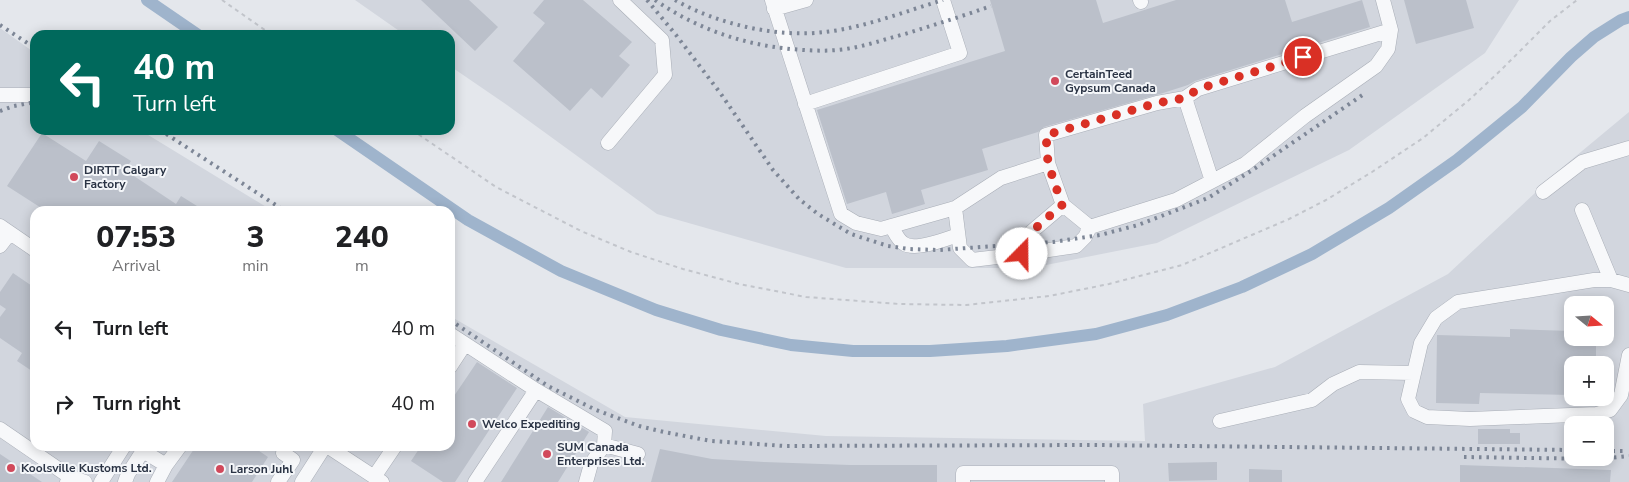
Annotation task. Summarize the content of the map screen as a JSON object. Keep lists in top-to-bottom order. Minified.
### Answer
{"places":["CertainTeed Gypsum Canada","DIRTT Calgary Factory","Welco Expediting","SUM Canada Enterprises Ltd.","Koolsville Kustoms Ltd.","Larson Juhl"],"north":"right","page":{"turn":["40 m","Turn left"],"eta":["07:53","Arrival","3","min","240","m"],"list":[{"name":"Turn left","value":"40 m"},{"name":"Turn right","value":"40 m"}],"map_buttons":["+","−"]}}
